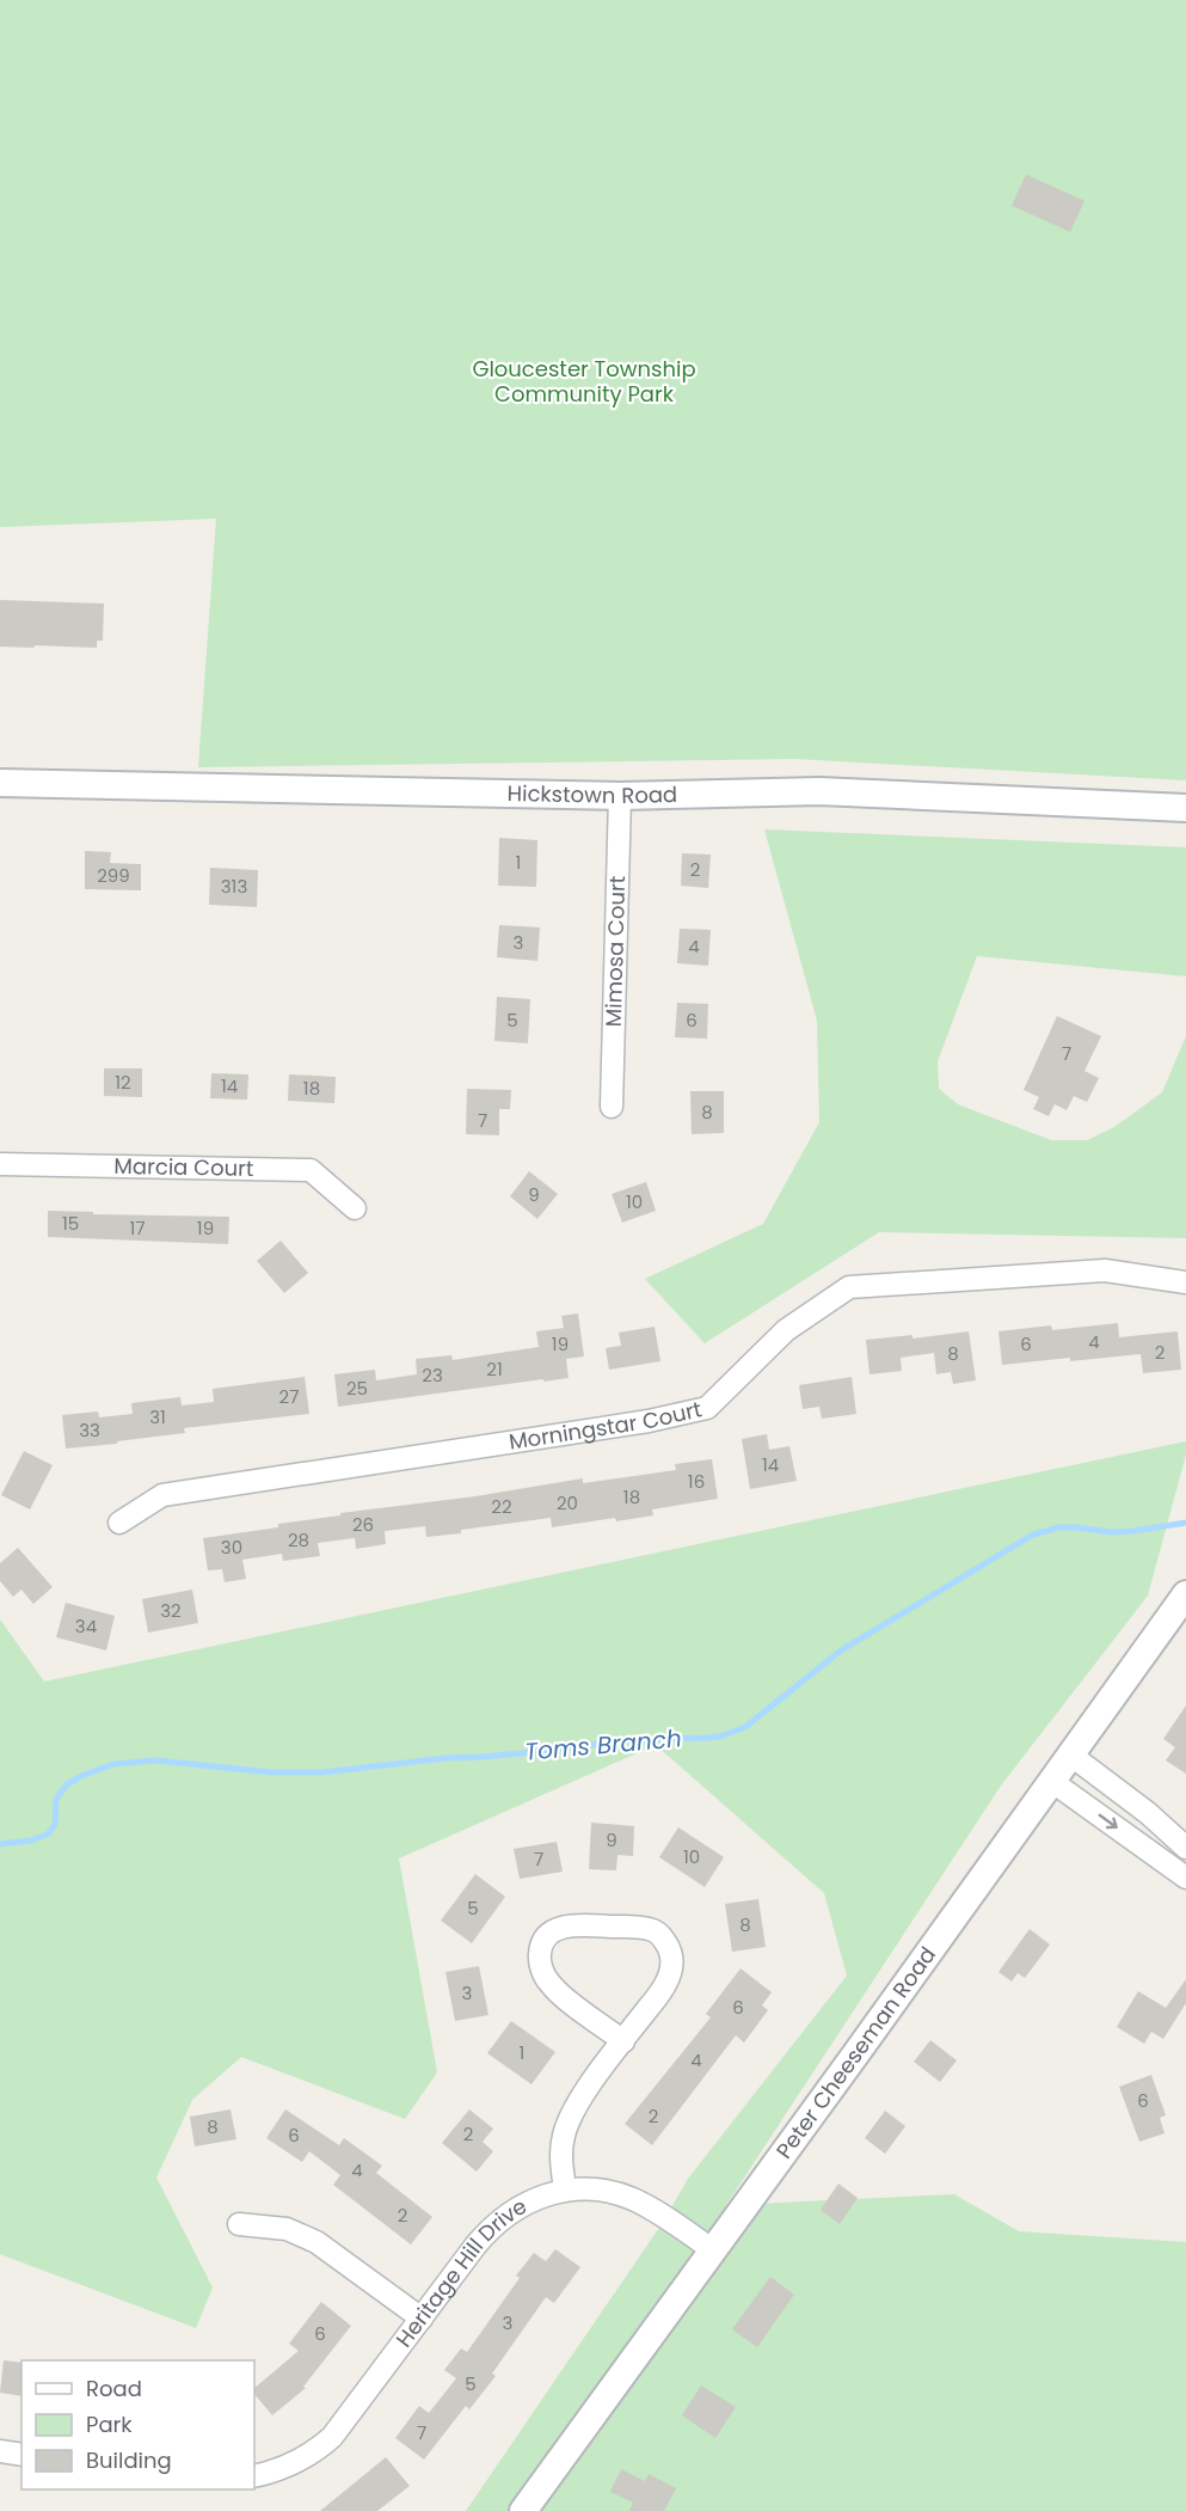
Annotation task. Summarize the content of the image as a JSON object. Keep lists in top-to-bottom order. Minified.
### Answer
{"streets":{"street":["Hickstown Road","Mimosa Court","Marcia Court","Morningstar Court","Peter Cheeseman Road","Heritage Hill Drive"]},"crossings":[["Hickstown Road","Mimosa Court"],["Peter Cheeseman Road","Heritage Hill Drive"]],"water":["Toms Branch"],"parks":["Gloucester Township Community Park"],"house_numbers":["1","2","299","313","3","4","5","6","7","12","14","18","8","7","9","10","15","17","19","4","19","6","2","8","21","23","25","27","31","33","14","16","18","20","22","26","28","30","32","34","9","10","7","5","8","3","6","1","4","6","2","8","2","6","4","2","3","6","5","7"],"legend":["Road","Park","Building"]}
